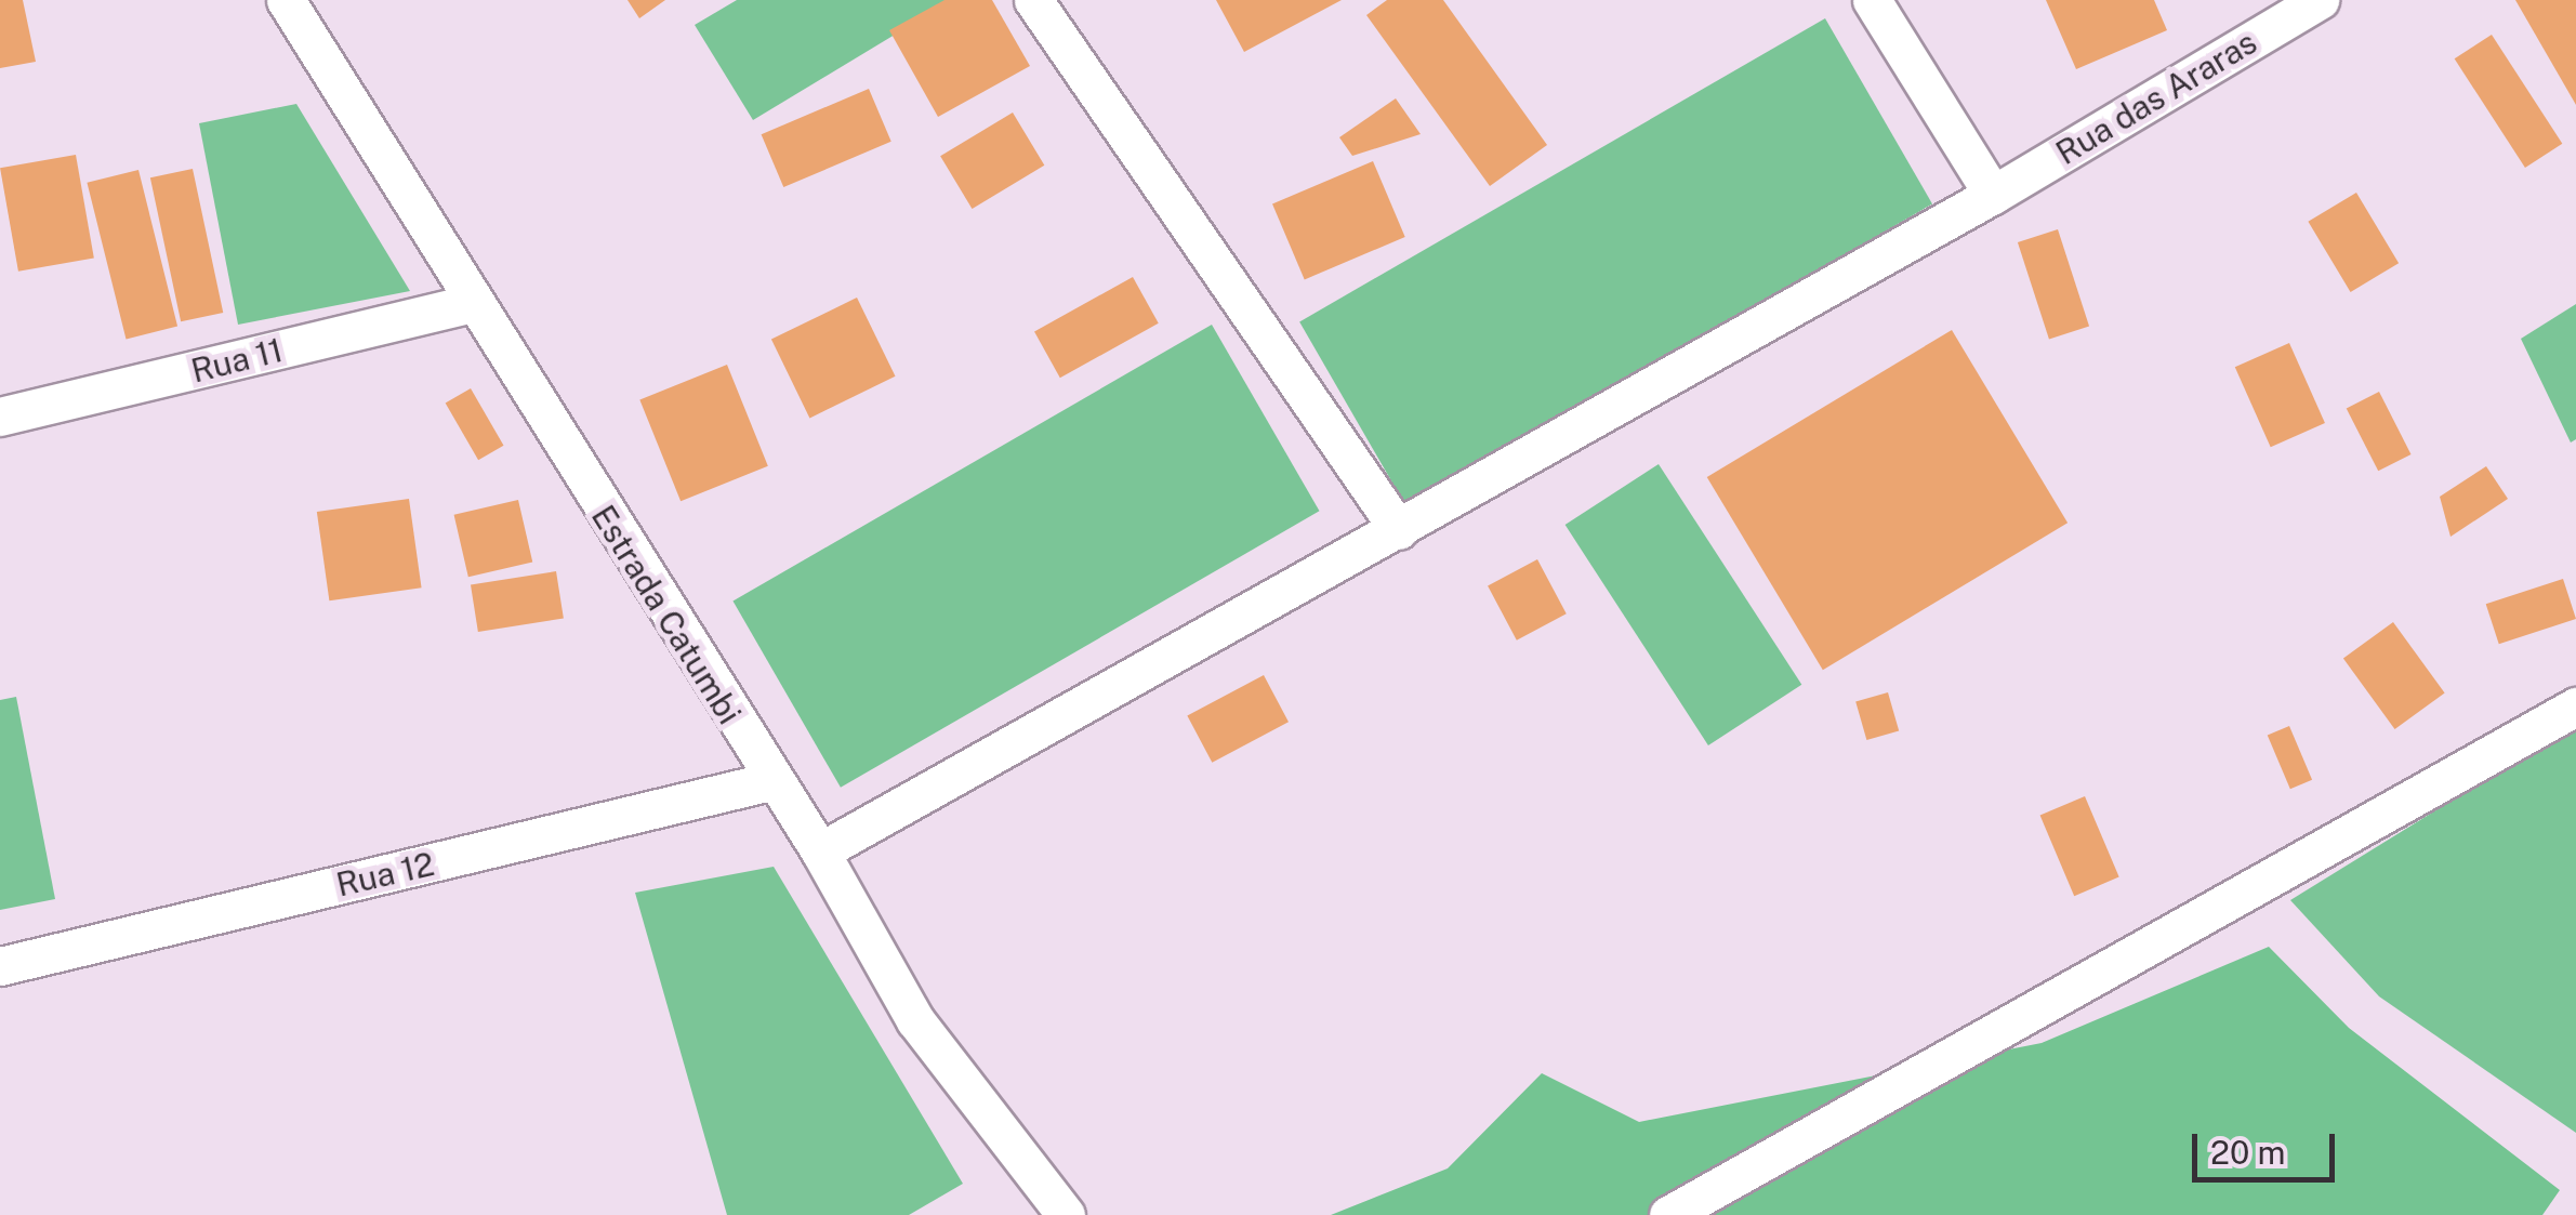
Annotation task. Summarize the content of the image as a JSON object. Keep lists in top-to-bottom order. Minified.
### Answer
{"streets":{"street":["Rua das Araras","Rua 11","Estrada Catumbi","Rua 12"]},"crossings":[["Rua das Araras","Estrada Catumbi"],["Rua 11","Estrada Catumbi"],["Estrada Catumbi","Rua 12"]],"scale_bar":"20 m"}
